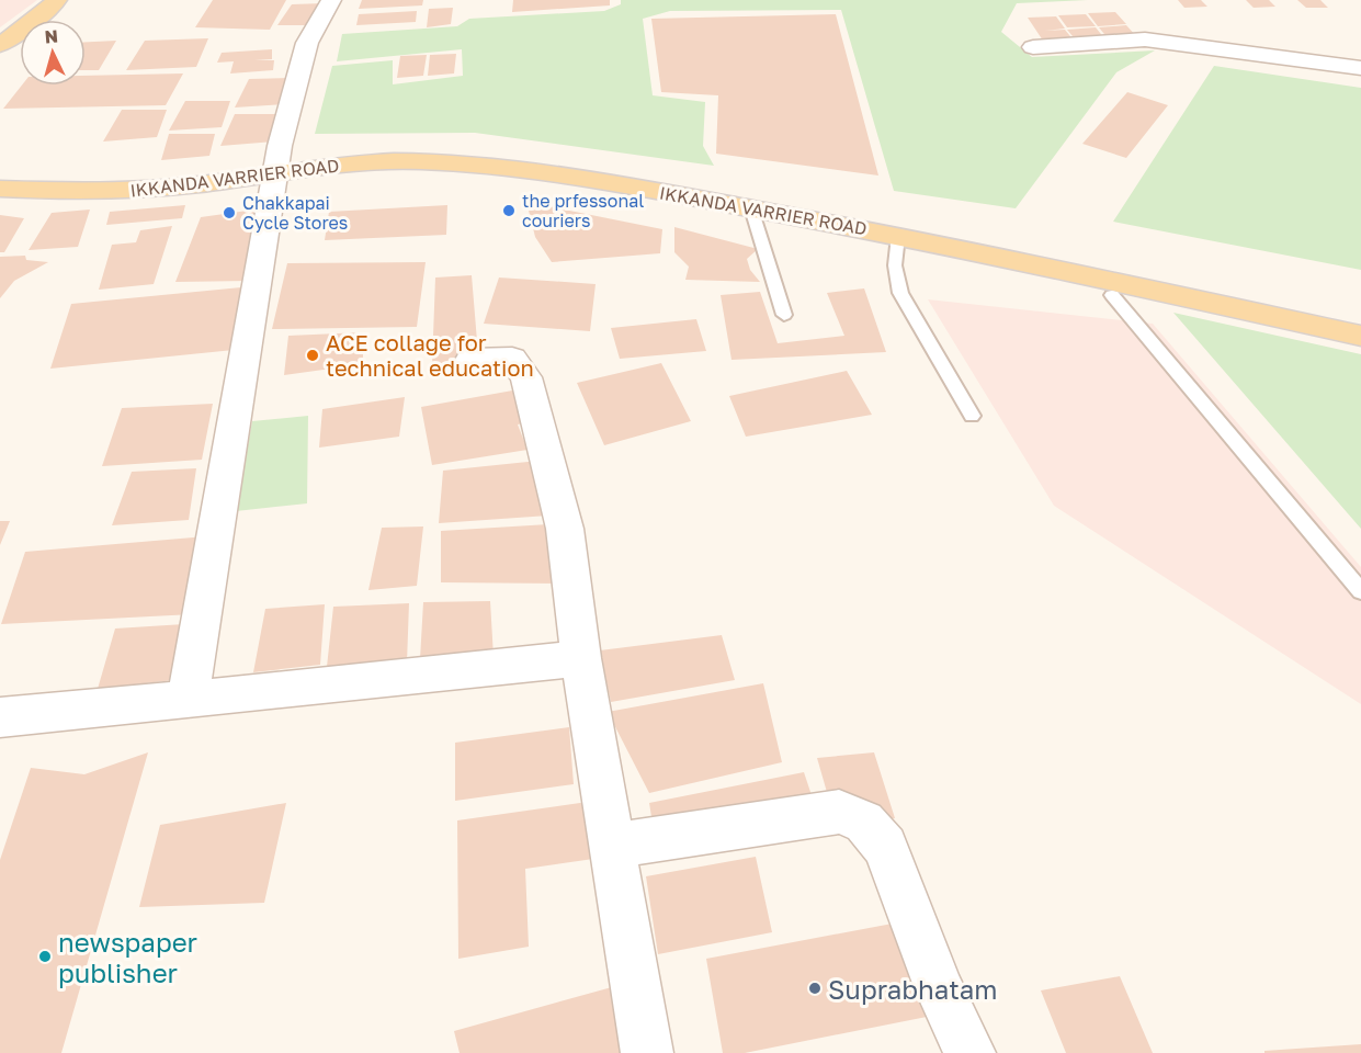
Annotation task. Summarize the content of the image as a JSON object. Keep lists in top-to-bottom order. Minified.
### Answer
{"streets":{"main road":["IKKANDA VARRIER ROAD"]},"places":["the prfessonal couriers","Chakkapai Cycle Stores","ACE collage for technical education","newspaper publisher","Suprabhatam"],"north":"top"}
